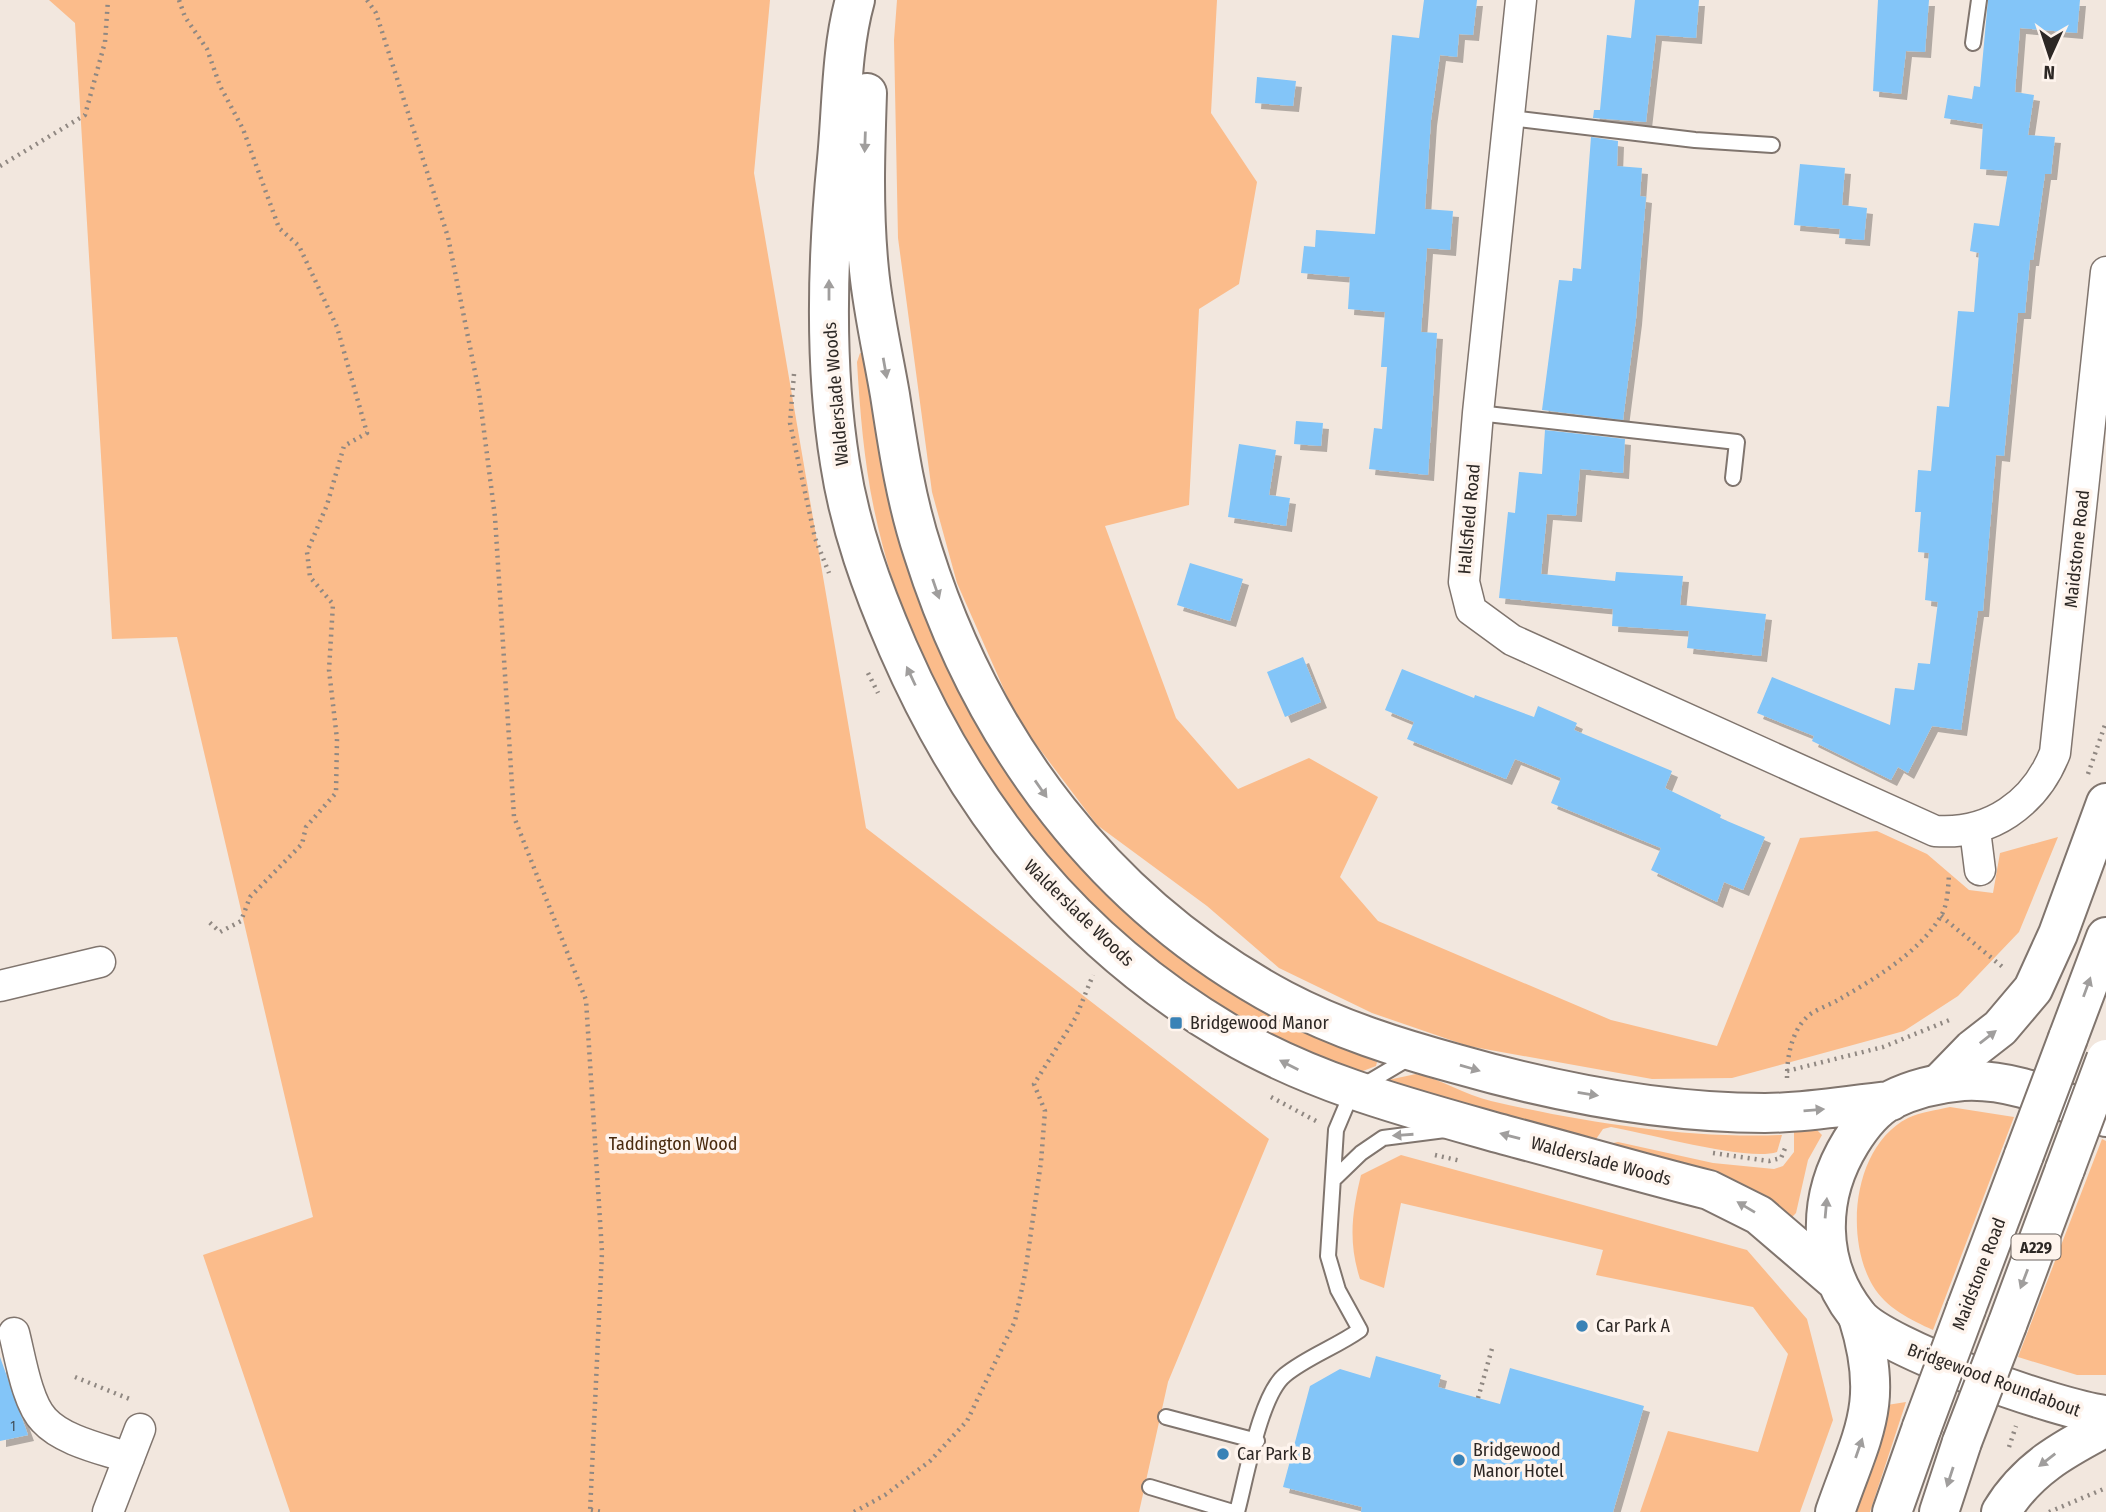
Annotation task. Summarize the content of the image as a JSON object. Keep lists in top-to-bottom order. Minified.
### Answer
{"streets":{"street":["Walderslade Woods","Hallsfield Road","Maidstone Road","A229","Bridgewood Roundabout"]},"crossings":[["Walderslade Woods","Bridgewood Roundabout"],["Hallsfield Road","Maidstone Road"]],"parks":["Taddington Wood"],"places":{"transit":["Bridgewood Manor"],"other":["Car Park A","Car Park B","Bridgewood Manor Hotel"]},"house_numbers":["1"],"north":"bottom"}
